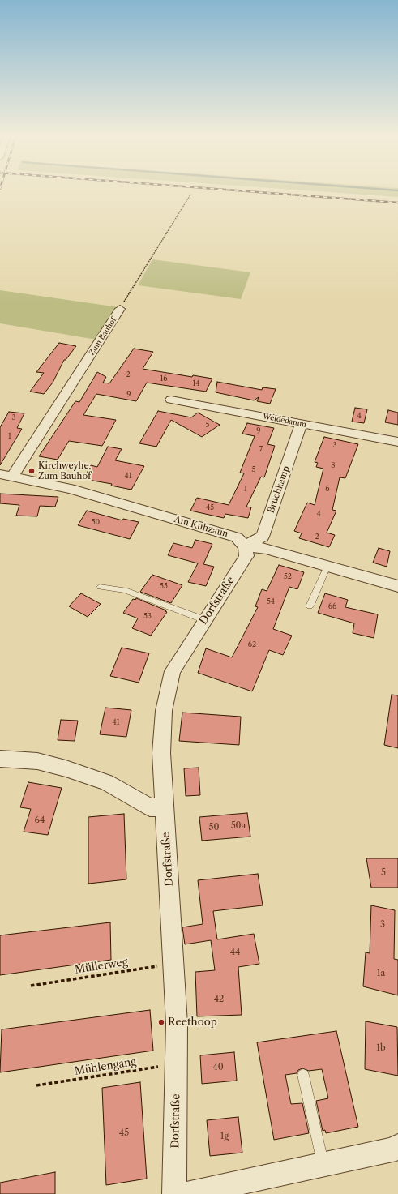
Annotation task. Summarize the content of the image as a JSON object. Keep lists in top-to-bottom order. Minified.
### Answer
{"streets":{"street":["Zum Bauhof","Weidedamm","Bruchkamp","Am Kuhzaun","Dorfstraße"],"path":["Müllerweg","Mühlengang"]},"crossings":[["Zum Bauhof","Am Kuhzaun"],["Weidedamm","Bruchkamp"],["Bruchkamp","Am Kuhzaun"],["Bruchkamp","Dorfstraße"],["Am Kuhzaun","Dorfstraße"],["Dorfstraße","Müllerweg"],["Dorfstraße","Mühlengang"]],"places":["Kirchweyhe, Zum Bauhof","Reethoop"],"house_numbers":["2","16","14","9","4","3","5","9","1","3","7","8","5","41","1","6","45","4","50","2","52","55","54","66","53","62","41","64","50a","50","5","3","44","1a","42","1b","40","45","1g"]}
